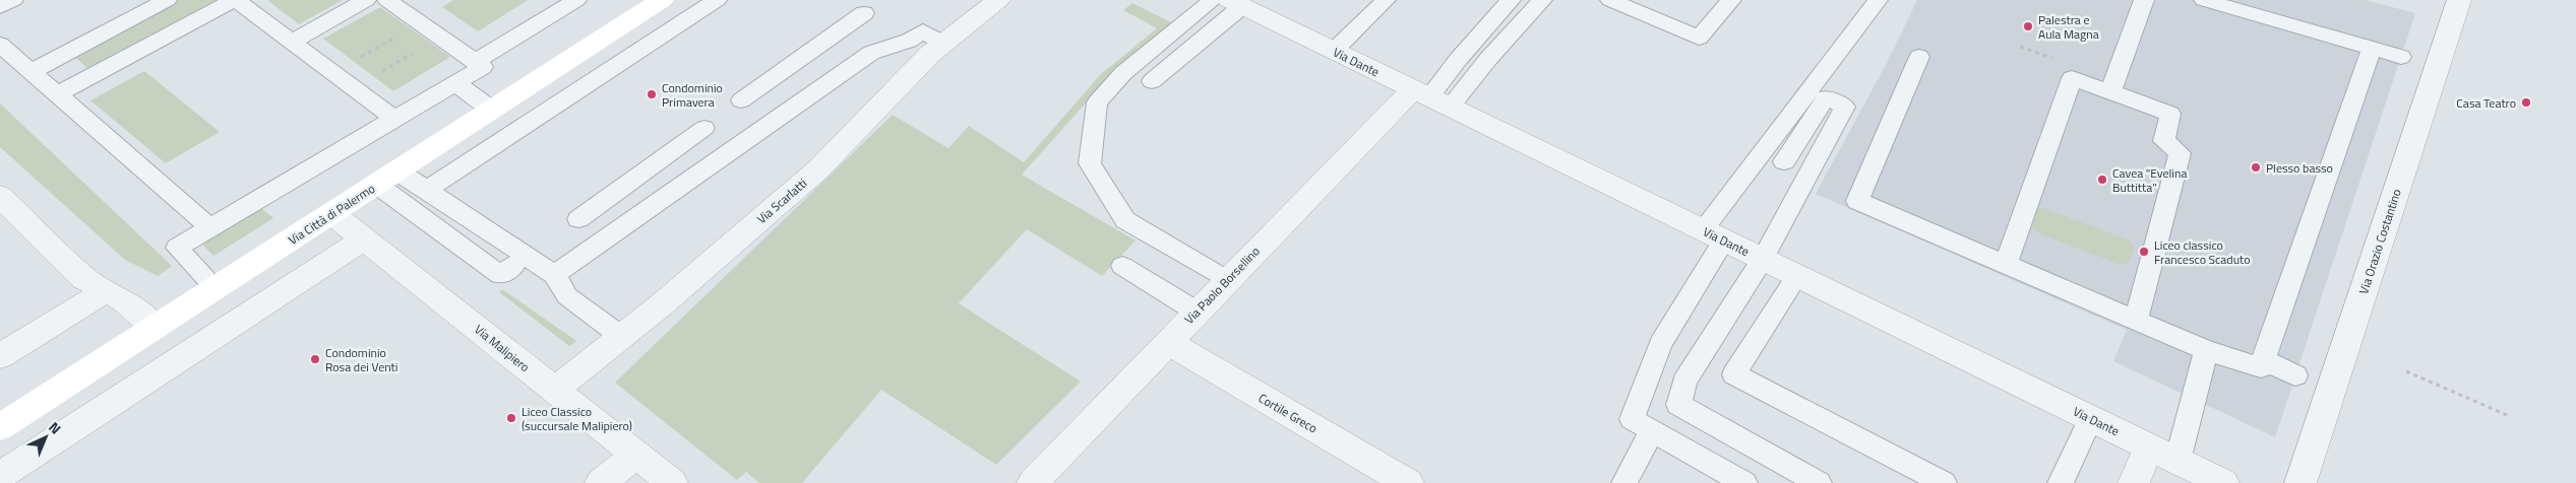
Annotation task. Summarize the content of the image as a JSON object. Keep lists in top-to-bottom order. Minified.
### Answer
{"streets":{"main road":["Via Città di Palermo"],"street":["Via Dante","Via Scarlatti","Via Orazio Costantino","Via Paolo Borsellino","Via Malipiero","Cortile Greco"]},"crossings":[["Via Dante","Via Paolo Borsellino"],["Via Scarlatti","Via Malipiero"],["Via Città di Palermo","Via Malipiero"],["Via Paolo Borsellino","Cortile Greco"]],"places":["Palestra e Aula Magna","Condominio Primavera","Casa Teatro","Plesso basso","Cavea \"Evelina Buttitta\"","Liceo classico Francesco Scaduto","Condominio Rosa dei Venti","Liceo Classico (succursale Malipiero)"],"north":"top right"}
